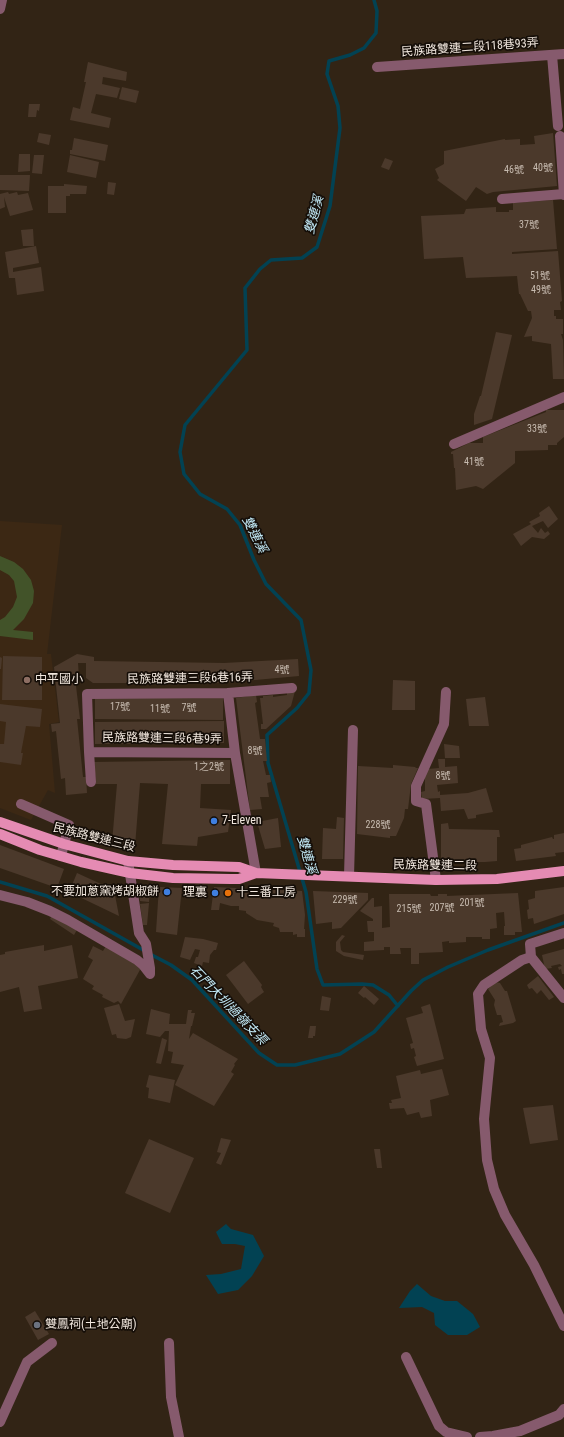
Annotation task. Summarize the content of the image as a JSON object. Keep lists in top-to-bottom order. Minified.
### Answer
{"streets":{"main road":["民族路雙連三段","民族路雙連二段"],"street":["民族路雙連二段118巷93弄","民族路雙連三段6巷16弄","民族路雙連三段6巷9弄"]},"crossings":[["民族路雙連三段6巷16弄","民族路雙連三段6巷9弄"],["民族路雙連三段","民族路雙連二段"]],"water":["雙連溪","石門大圳過嶺支渠"],"places":["中平國小","7-Eleven","不要加蔥窯烤胡椒餅","理裏","十三番工房","雙鳳祠(土地公廟)"],"house_numbers":["40號","46號","37號","51號","49號","33號","41號","4號","17號","7號","11號","8號","1之2號","8號","228號","229號","201號","207號","215號"]}
